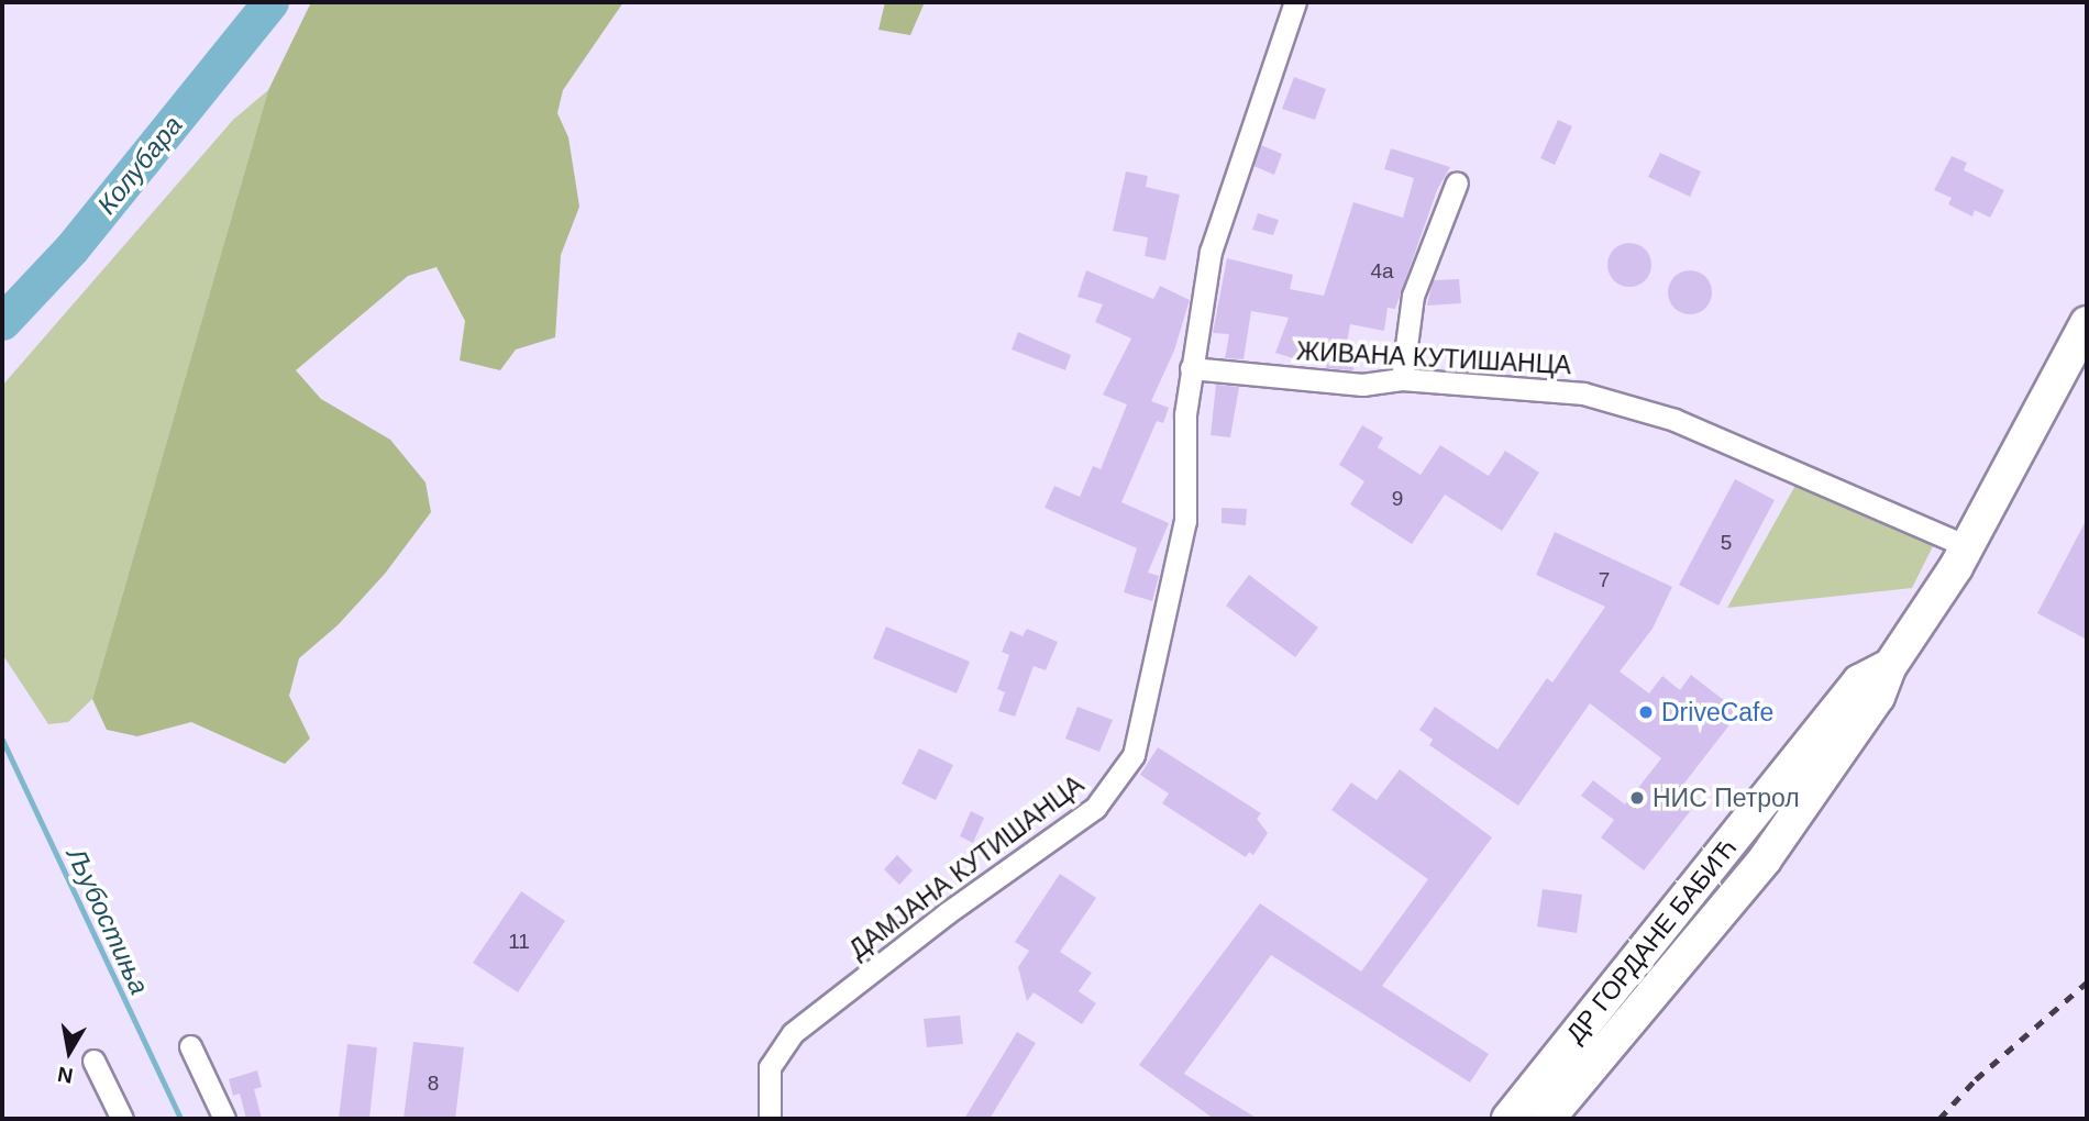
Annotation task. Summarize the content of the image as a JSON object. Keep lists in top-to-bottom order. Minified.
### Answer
{"streets":{"main road":["ДР ГОРДАНЕ БАБИЋ"],"street":["ЖИВАНА КУТИШАНЦА","ДАМЈАНА КУТИШАНЦА"]},"crossings":[["ЖИВАНА КУТИШАНЦА","ДАМЈАНА КУТИШАНЦА"],["ЖИВАНА КУТИШАНЦА","ДР ГОРДАНЕ БАБИЋ"]],"water":["Колубара","Љубостиња"],"places":["DriveCafe","НИС Петрол"],"house_numbers":["4a","9","5","7","11","8"],"north":"bottom"}
